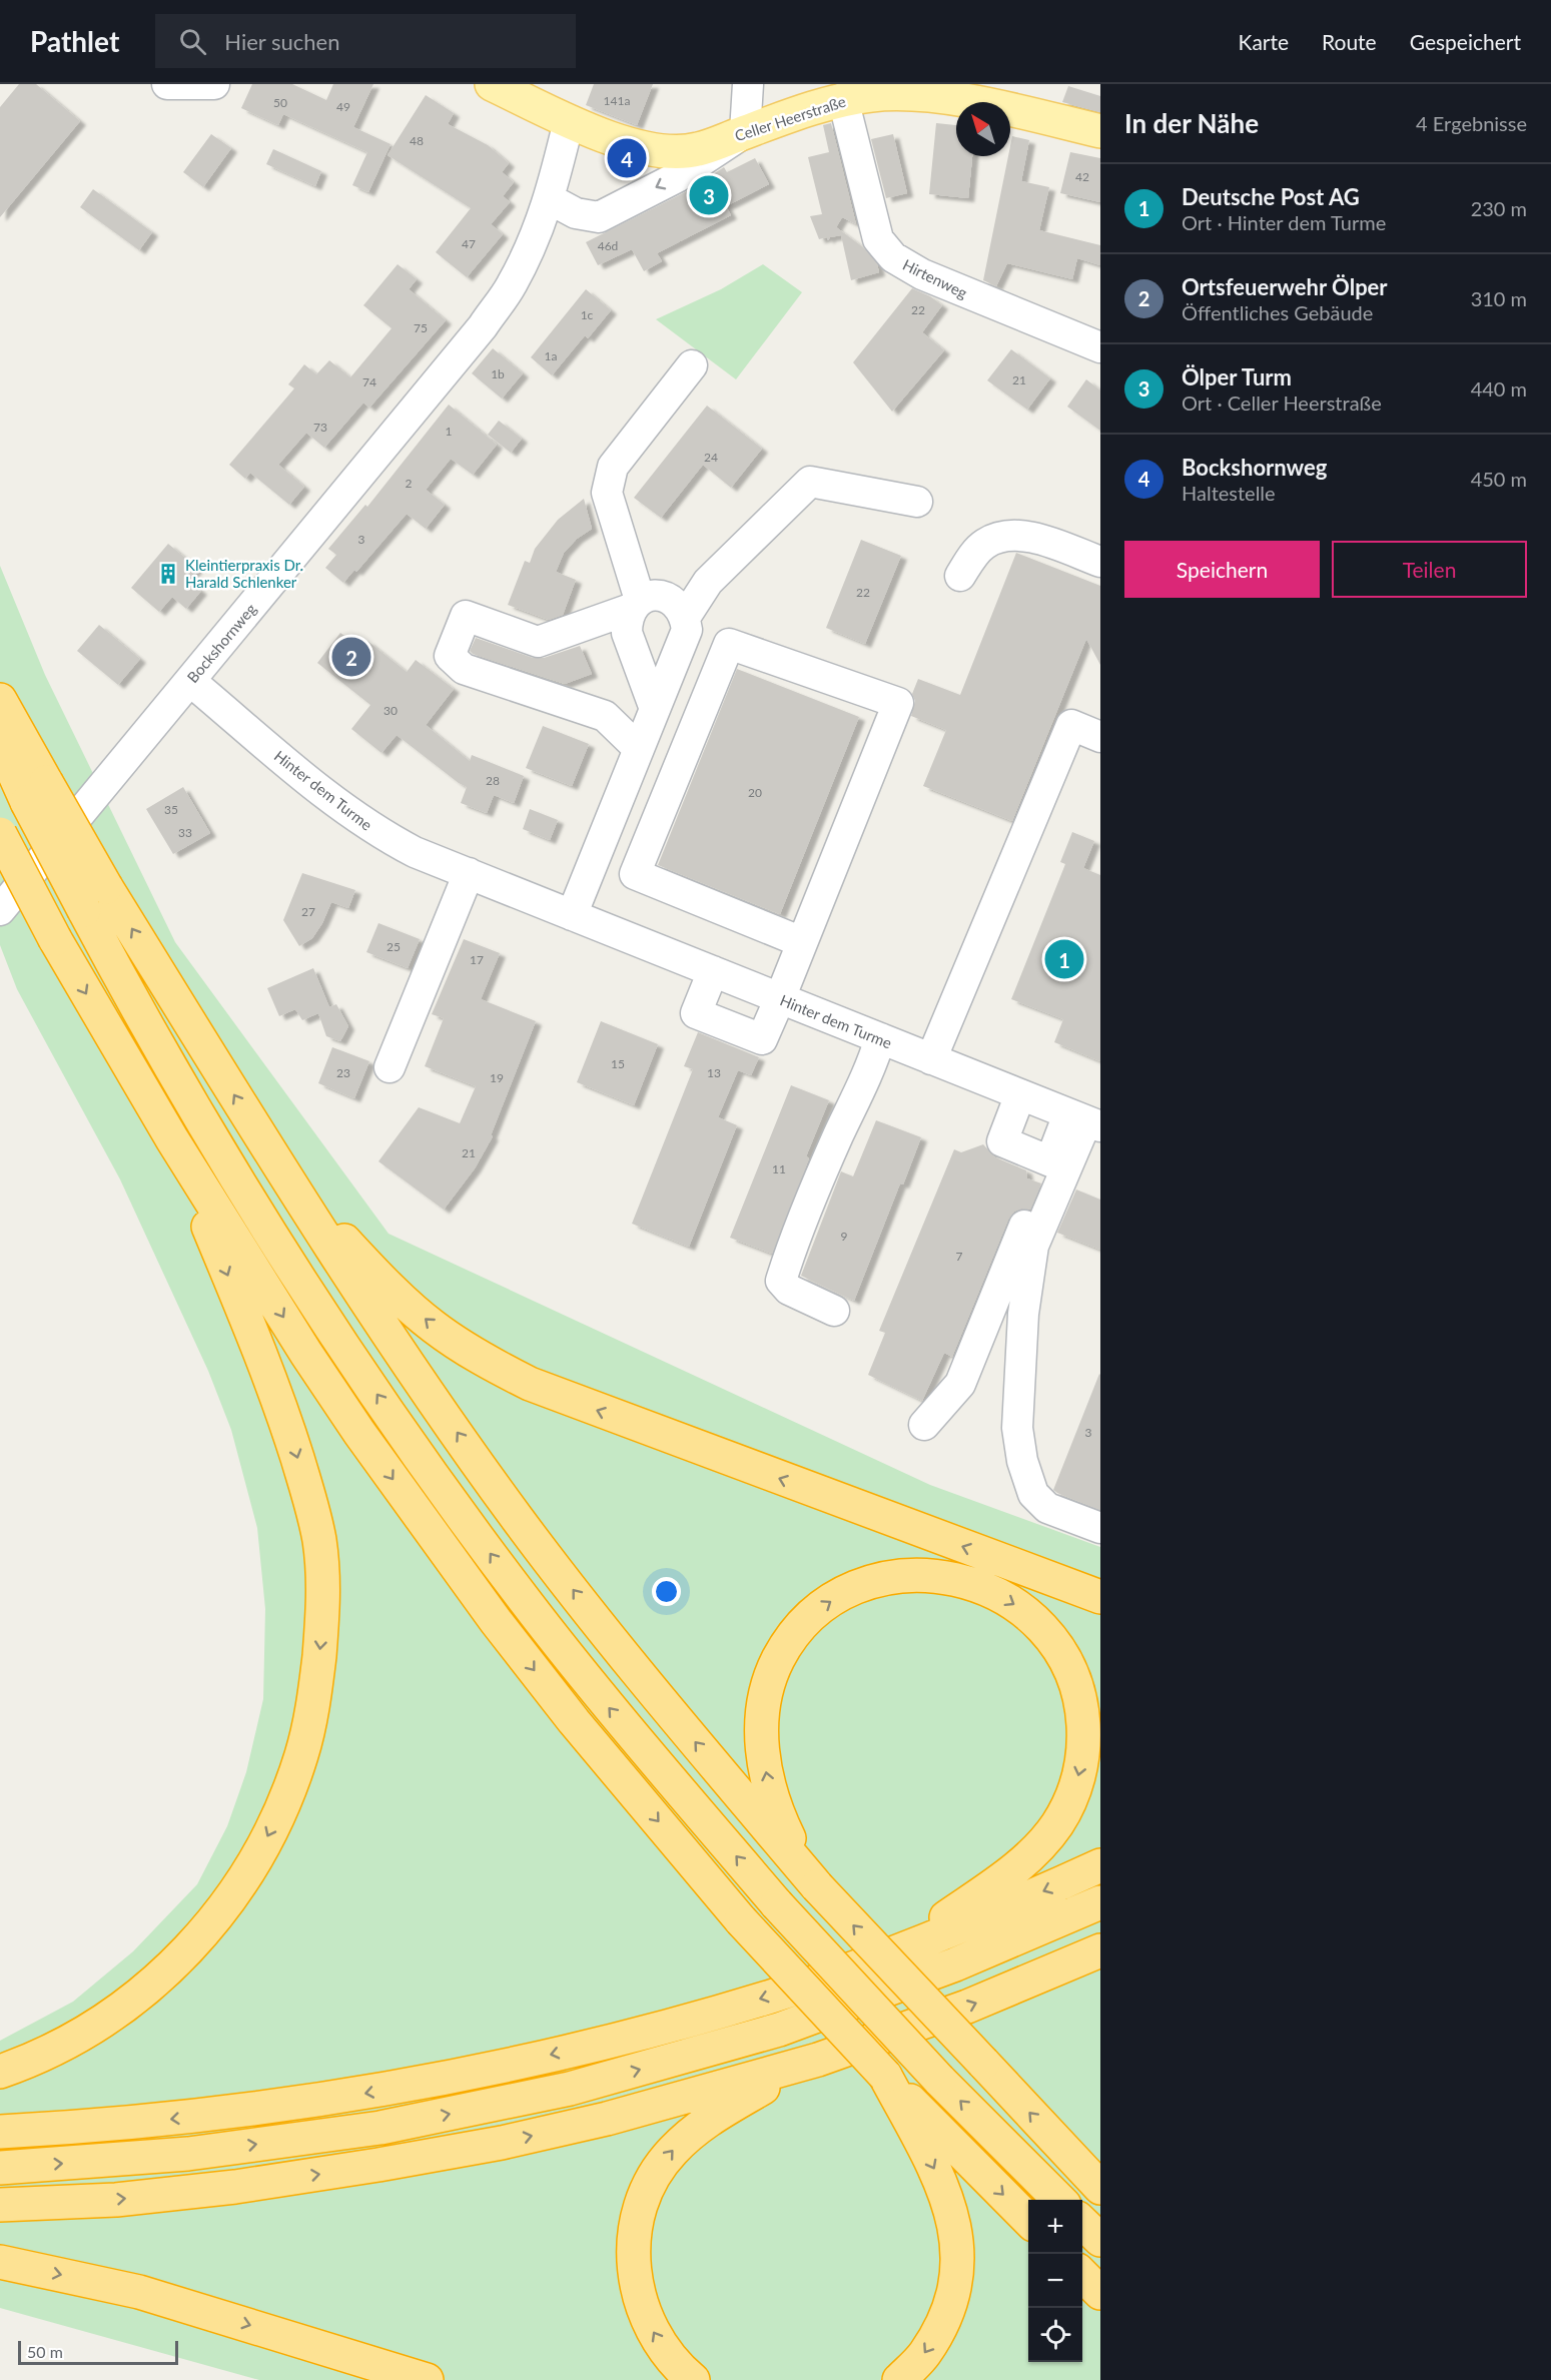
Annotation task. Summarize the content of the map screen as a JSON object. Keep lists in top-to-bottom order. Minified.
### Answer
{"streets":{"main road":["Celler Heerstraße"],"street":["Hirtenweg","Bockshornweg","Hinter dem Turme"]},"crossings":[["Celler Heerstraße","Hirtenweg"],["Celler Heerstraße","Bockshornweg"],["Bockshornweg","Hinter dem Turme"]],"places":{"building":["Kleintierpraxis Dr. Harald Schlenker"]},"house_numbers":["141a","50","49","48","42","47","46d","22","1c","75","1a","1b","21","74","73","1","24","2","3","22","30","28","20","35","33","27","25","17","15","23","13","19","21","11","9","7","3"],"scale_bar":"50 m","north":"top left","page":{"header":"Pathlet","search":"Hier suchen","nav":["Karte","Route","Gespeichert"],"heading":["In der Nähe","4 Ergebnisse"],"pins":["4","3","2","1"],"list":[{"mark":"1","name":"Deutsche Post AG","note":"Ort · Hinter dem Turme","value":"230 m"},{"mark":"2","name":"Ortsfeuerwehr Ölper","note":"Öffentliches Gebäude","value":"310 m"},{"mark":"3","name":"Ölper Turm","note":"Ort · Celler Heerstraße","value":"440 m"},{"mark":"4","name":"Bockshornweg","note":"Haltestelle","value":"450 m"}],"buttons":["Speichern","Teilen"],"map_buttons":["+","−"],"scale":"50 m"}}
